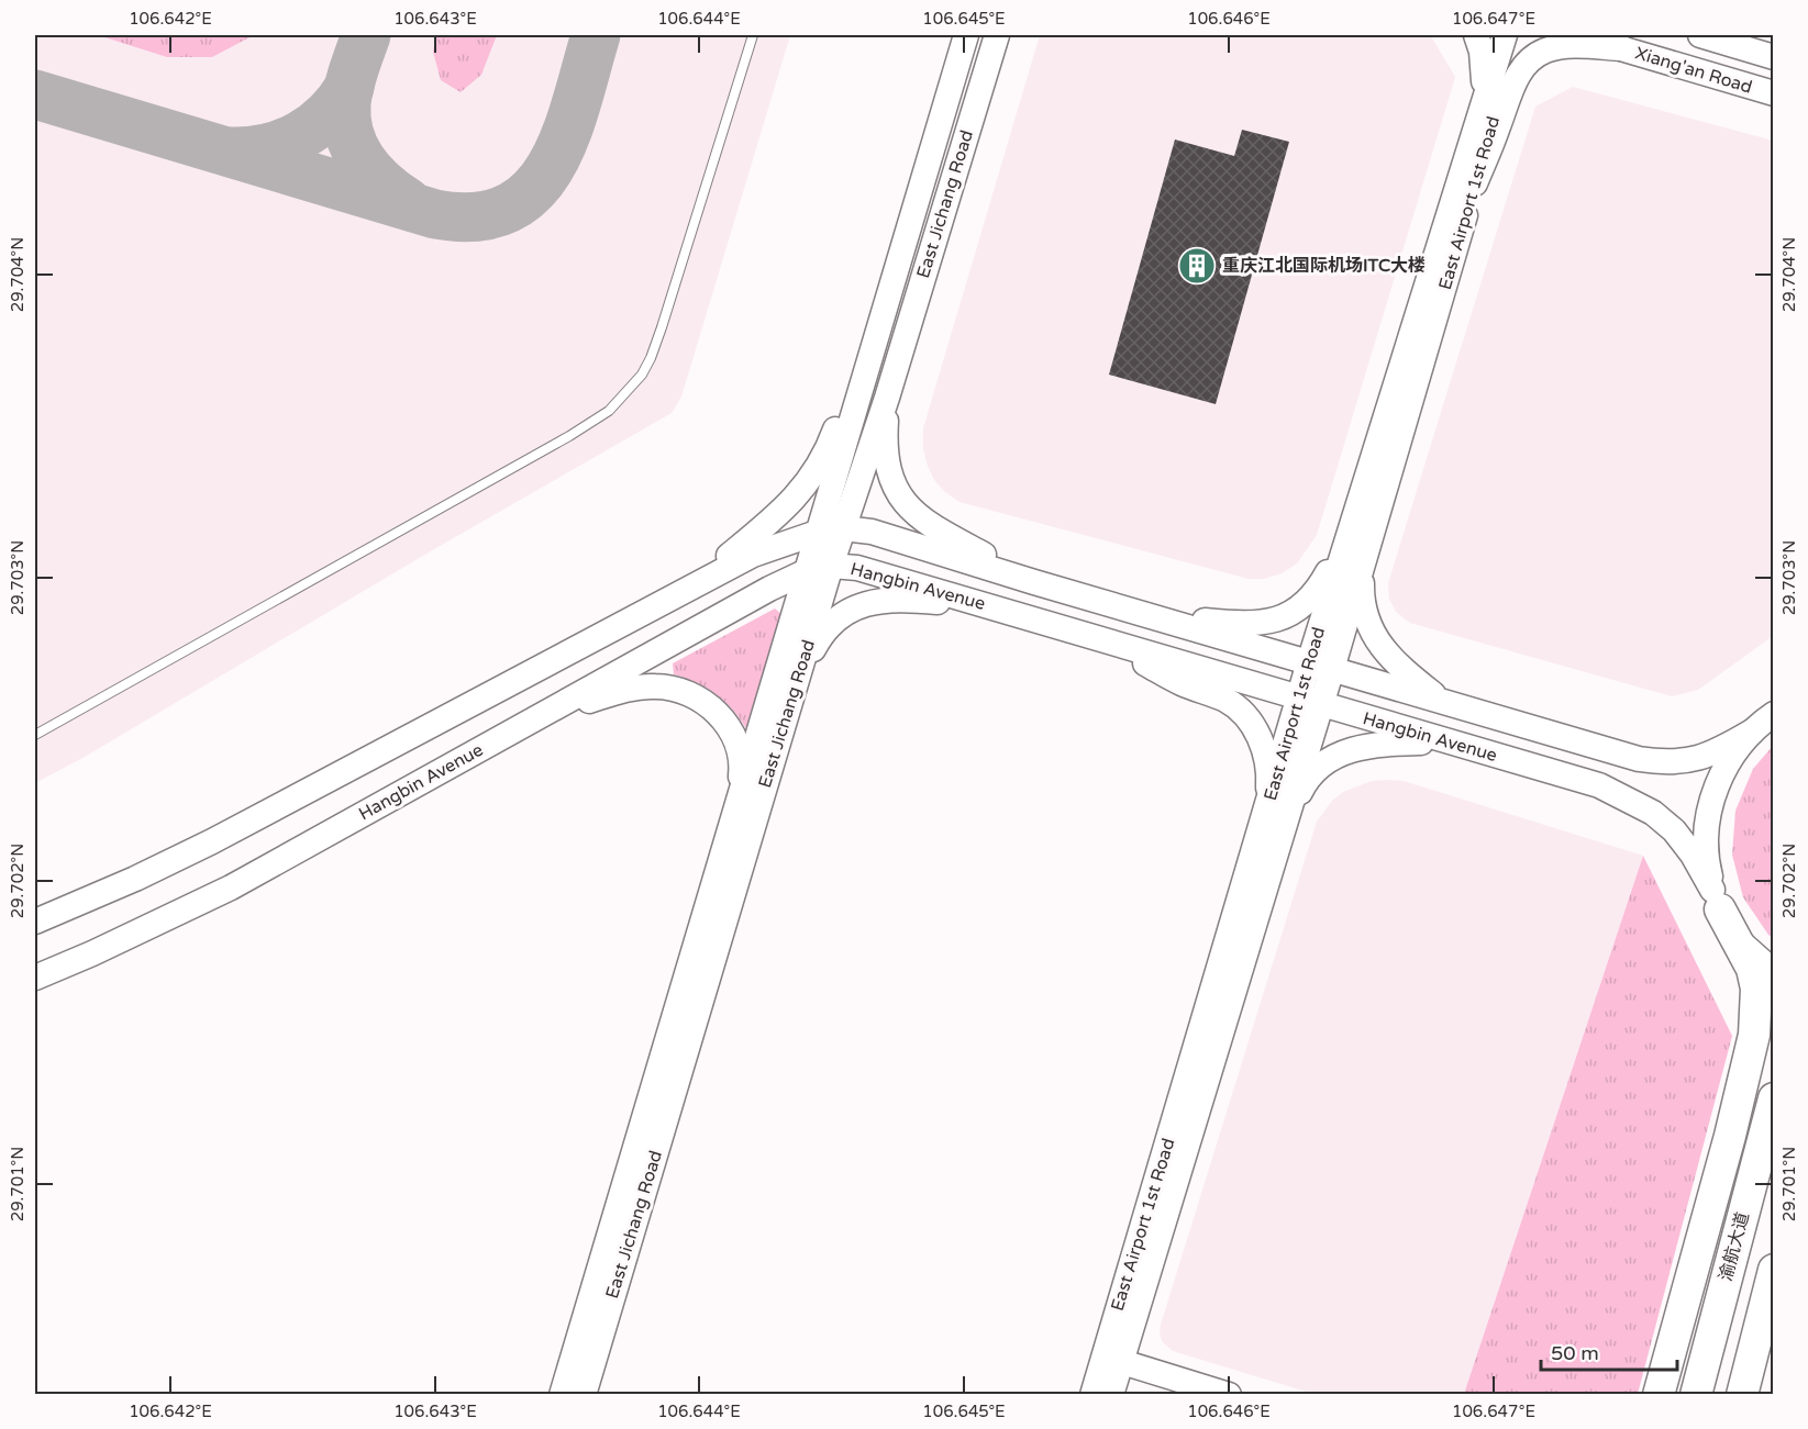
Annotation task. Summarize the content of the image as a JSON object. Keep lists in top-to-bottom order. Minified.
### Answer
{"streets":{"highway":["渝航大道"],"main road":["Xiang'an Road","East Airport 1st Road","East Jichang Road","Hangbin Avenue"]},"crossings":[["East Airport 1st Road","Hangbin Avenue"],["East Jichang Road","Hangbin Avenue"]],"places":{"building":["重庆江北国际机场ITC大楼"]},"scale_bar":"50 m","coordinates":["106.642°E","106.643°E","106.644°E","106.645°E","106.646°E","106.647°E","29.704°N","29.703°N","29.702°N","29.701°N"]}
